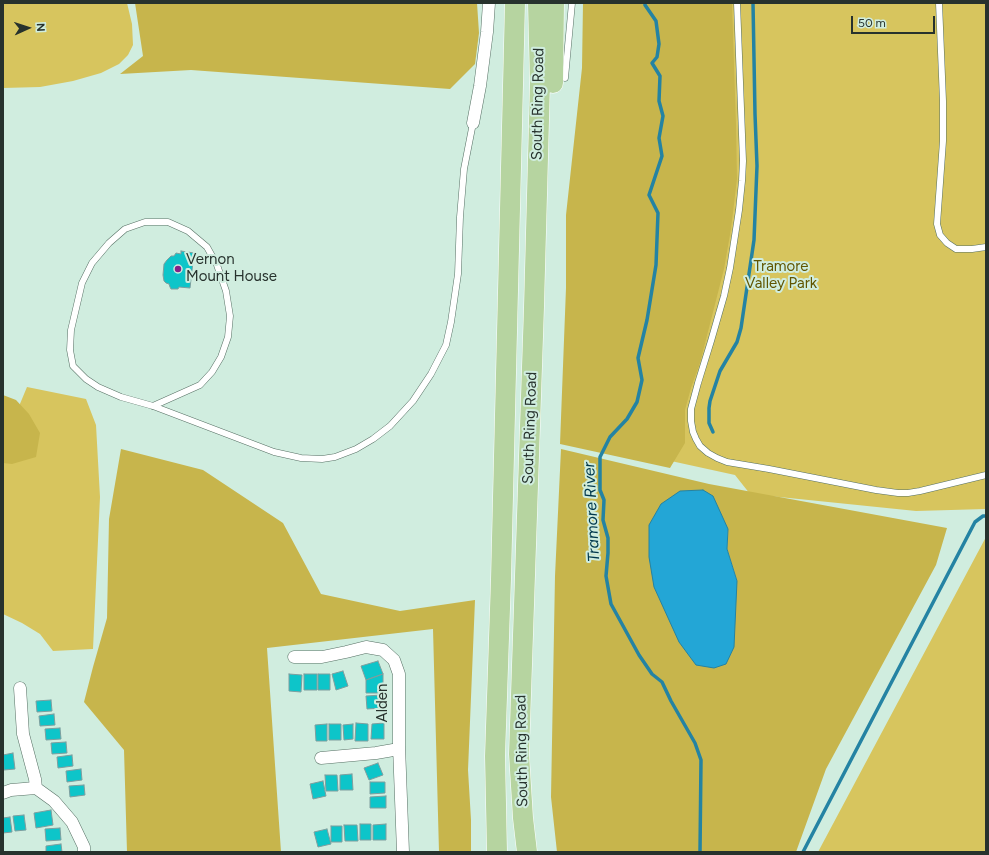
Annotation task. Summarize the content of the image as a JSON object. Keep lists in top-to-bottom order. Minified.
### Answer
{"streets":{"highway":["South Ring Road"],"street":["Alden"]},"water":["Tramore River"],"parks":["Tramore Valley Park"],"places":["Vernon Mount House"],"scale_bar":"50 m","north":"right"}
